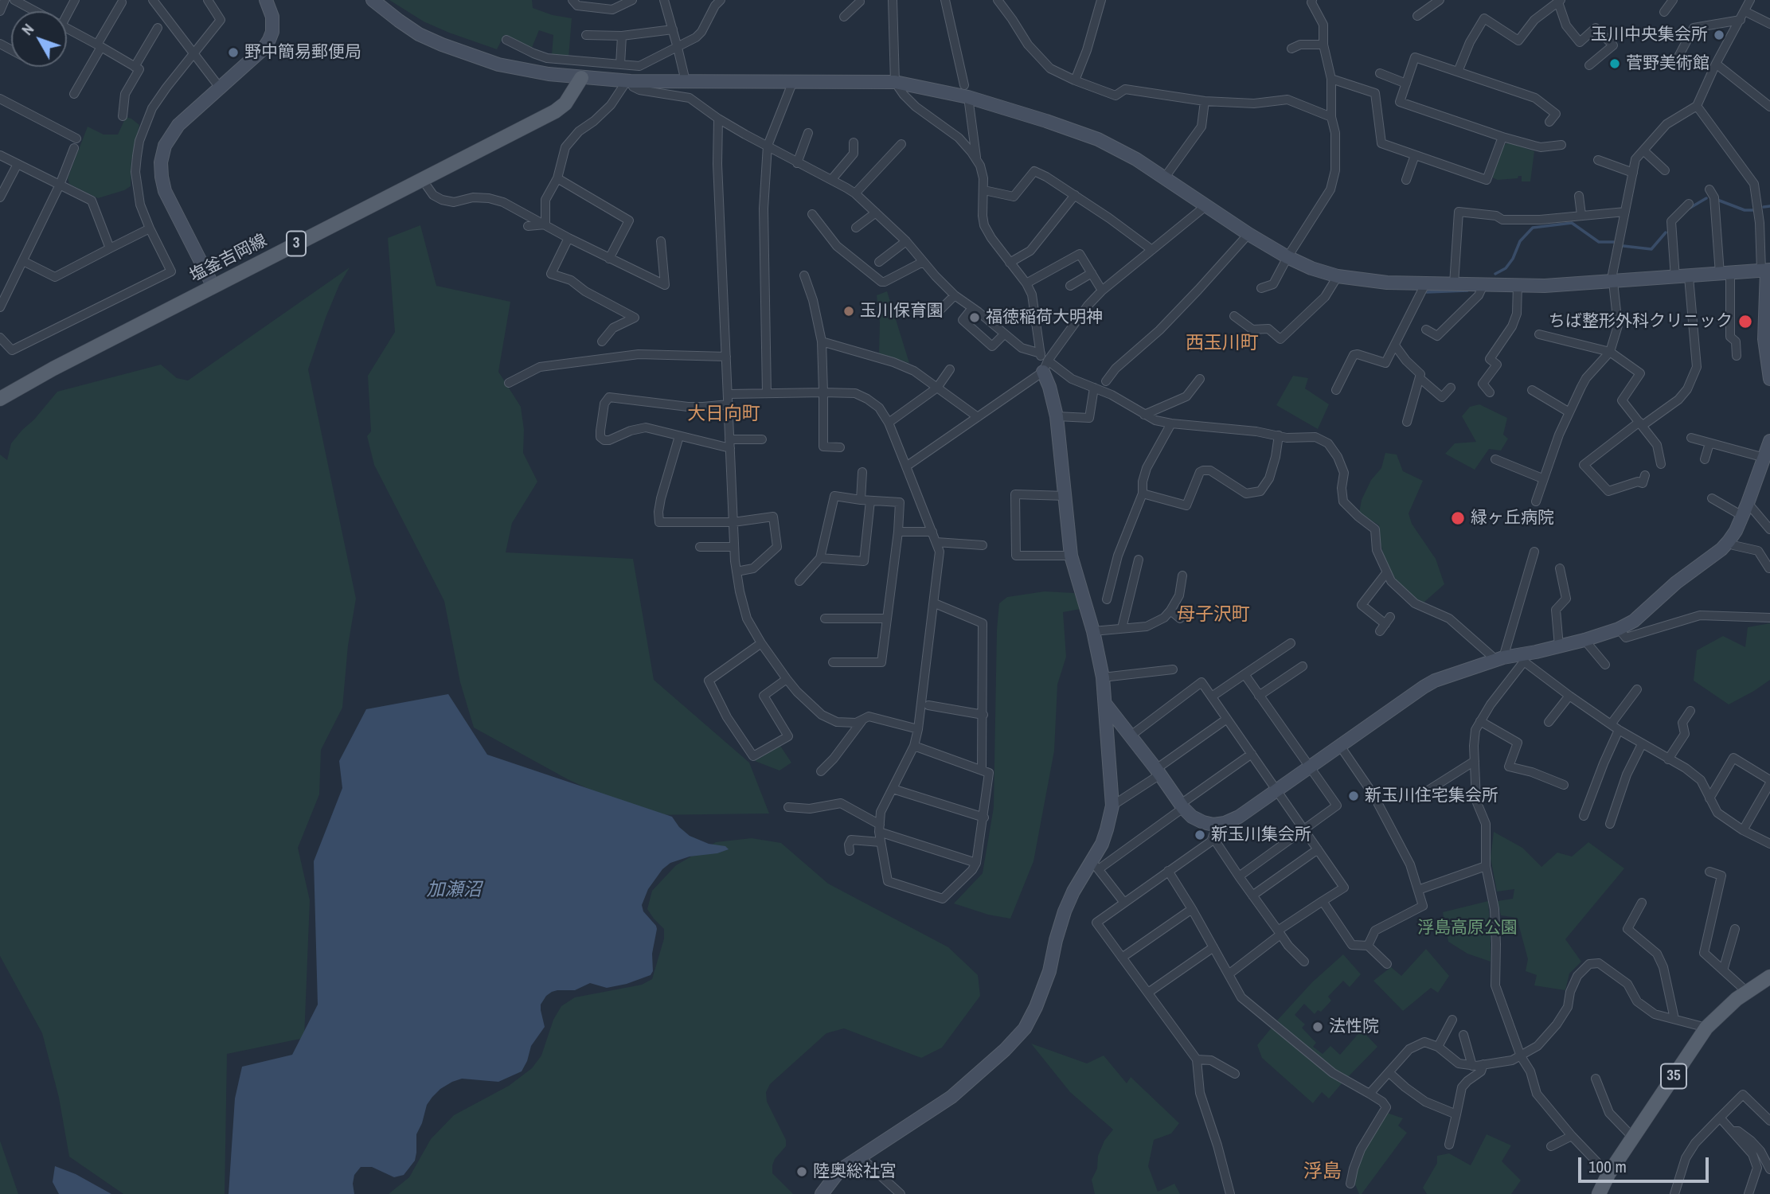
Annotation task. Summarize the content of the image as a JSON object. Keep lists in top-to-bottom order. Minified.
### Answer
{"streets":{"main road":["3","塩釜吉岡線","35"]},"districts":["西玉川町","大日向町","母子沢町","浮島"],"water":["加瀬沼"],"parks":["浮島高原公園"],"places":["玉川中央集会所","野中簡易郵便局","菅野美術館","玉川保育園","福徳稲荷大明神","ちば整形外科クリニック","緑ヶ丘病院","新玉川住宅集会所","新玉川集会所","法性院","陸奥総社宮"],"scale_bar":"100 m","north":"top left"}
